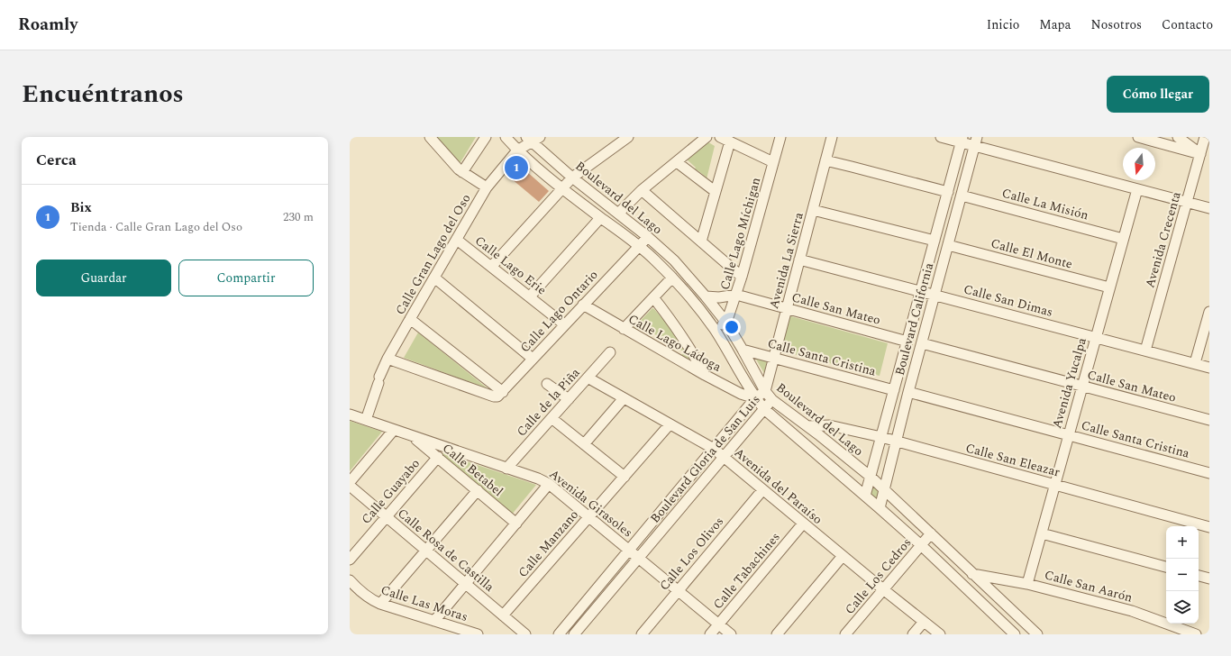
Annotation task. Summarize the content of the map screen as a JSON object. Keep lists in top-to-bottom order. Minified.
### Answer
{"streets":{"street":["Boulevard del Lago","Calle La Misión","Calle Lago Míchigan","Avenida Crecenta","Calle El Monte","Calle Gran Lago del Oso","Avenida La Sierra","Calle Lago Erie","Calle San Dimas","Calle San Mateo","Calle Lago Ontario","Boulevard California","Calle Lago Ládoga","Calle Santa Cristina","Avenida Yucalpa","Calle de la Piña","Boulevard Gloria de San Luis","Calle San Eleazar","Calle Betabel","Avenida del Paraíso","Calle Guayabo","Avenida Girasoles","Calle Manzano","Calle Rosa de Castilla","Calle Los Olivos","Calle Tabachines","Calle Los Cedros","Calle San Aarón","Calle Las Moras"]},"crossings":[["Boulevard del Lago","Calle Lago Míchigan"],["Boulevard del Lago","Calle Gran Lago del Oso"],["Boulevard del Lago","Avenida La Sierra"],["Boulevard del Lago","Calle Lago Ontario"],["Boulevard del Lago","Boulevard California"],["Boulevard del Lago","Calle Lago Ládoga"],["Boulevard del Lago","Calle Santa Cristina"],["Boulevard del Lago","Boulevard Gloria de San Luis"],["Boulevard del Lago","Calle San Eleazar"],["Boulevard del Lago","Calle Los Cedros"],["Boulevard del Lago","Calle San Aarón"],["Calle La Misión","Boulevard California"],["Calle La Misión","Avenida Yucalpa"],["Calle Lago Míchigan","Calle San Mateo"],["Avenida Crecenta","Calle San Dimas"],["Calle El Monte","Boulevard California"],["Calle El Monte","Avenida Yucalpa"],["Calle Gran Lago del Oso","Calle Lago Erie"],["Calle Gran Lago del Oso","Avenida Girasoles"],["Avenida La Sierra","Calle San Dimas"],["Avenida La Sierra","Calle San Mateo"],["Avenida La Sierra","Calle Santa Cristina"],["Avenida La Sierra","Boulevard Gloria de San Luis"],["Calle Lago Erie","Calle Lago Ontario"],["Calle San Dimas","Boulevard California"],["Calle San Dimas","Avenida Yucalpa"],["Calle San Mateo","Boulevard California"],["Calle San Mateo","Avenida Yucalpa"],["Calle Lago Ontario","Calle Lago Ládoga"],["Boulevard California","Calle Santa Cristina"],["Boulevard California","Calle San Eleazar"],["Calle Lago Ládoga","Boulevard Gloria de San Luis"],["Calle Santa Cristina","Avenida Yucalpa"],["Avenida Yucalpa","Calle San Eleazar"],["Avenida Yucalpa","Calle San Aarón"],["Calle de la Piña","Avenida del Paraíso"],["Calle de la Piña","Avenida Girasoles"],["Boulevard Gloria de San Luis","Avenida del Paraíso"],["Boulevard Gloria de San Luis","Avenida Girasoles"],["Calle Betabel","Calle Guayabo"],["Calle Betabel","Avenida Girasoles"],["Avenida del Paraíso","Calle Manzano"],["Avenida del Paraíso","Calle Los Olivos"],["Avenida del Paraíso","Calle Tabachines"],["Avenida del Paraíso","Calle Los Cedros"],["Calle Guayabo","Calle Rosa de Castilla"],["Avenida Girasoles","Calle Manzano"],["Avenida Girasoles","Calle Los Olivos"],["Avenida Girasoles","Calle Tabachines"],["Calle Manzano","Calle Rosa de Castilla"]],"north":"bottom","page":{"header":"Roamly","nav":["Inicio","Mapa","Nosotros","Contacto"],"title":"Encuéntranos","buttons":["Cómo llegar",["Guardar","Compartir"]],"heading":"Cerca","pins":"1","list":[{"mark":"1","name":"Bix","note":"Tienda · Calle Gran Lago del Oso","value":"230 m"}],"map_buttons":["+","−"]}}
